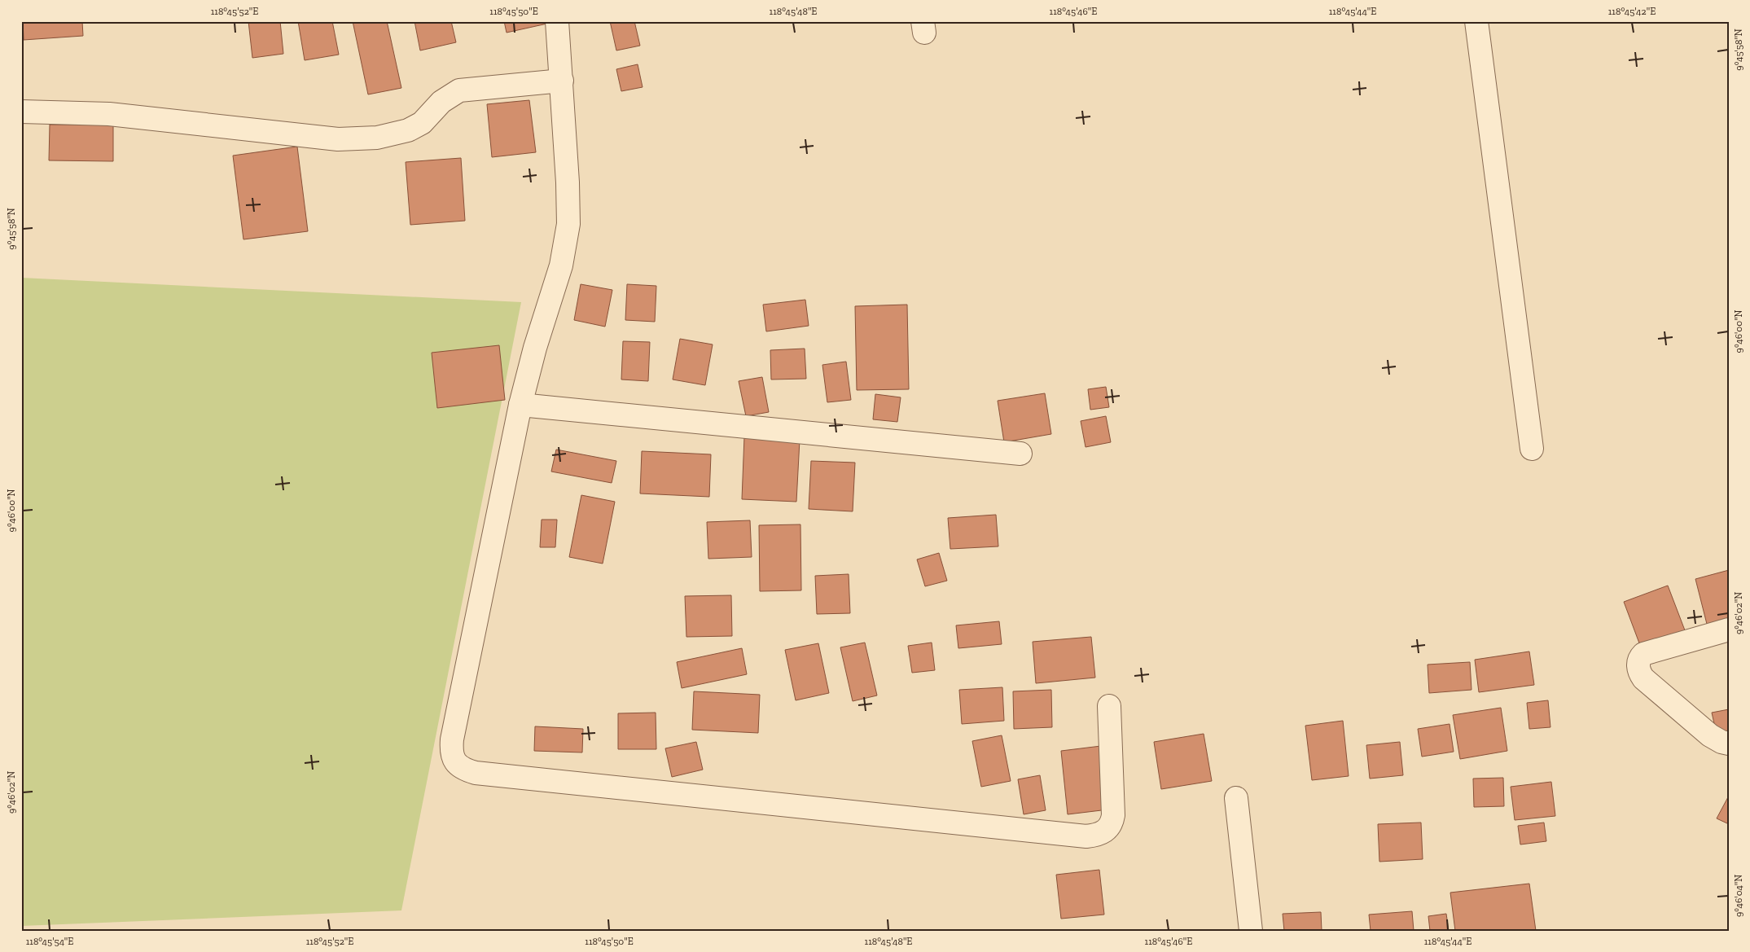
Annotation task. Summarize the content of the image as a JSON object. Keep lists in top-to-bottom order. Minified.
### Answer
{"coordinates":["118°45'52\"E","118°45'50\"E","118°45'48\"E","118°45'46\"E","118°45'44\"E","118°45'42\"E","9°45'58\"N","9°46'00\"N","9°46'02\"N","9°46'04\"N","118°45'54\"E"]}
